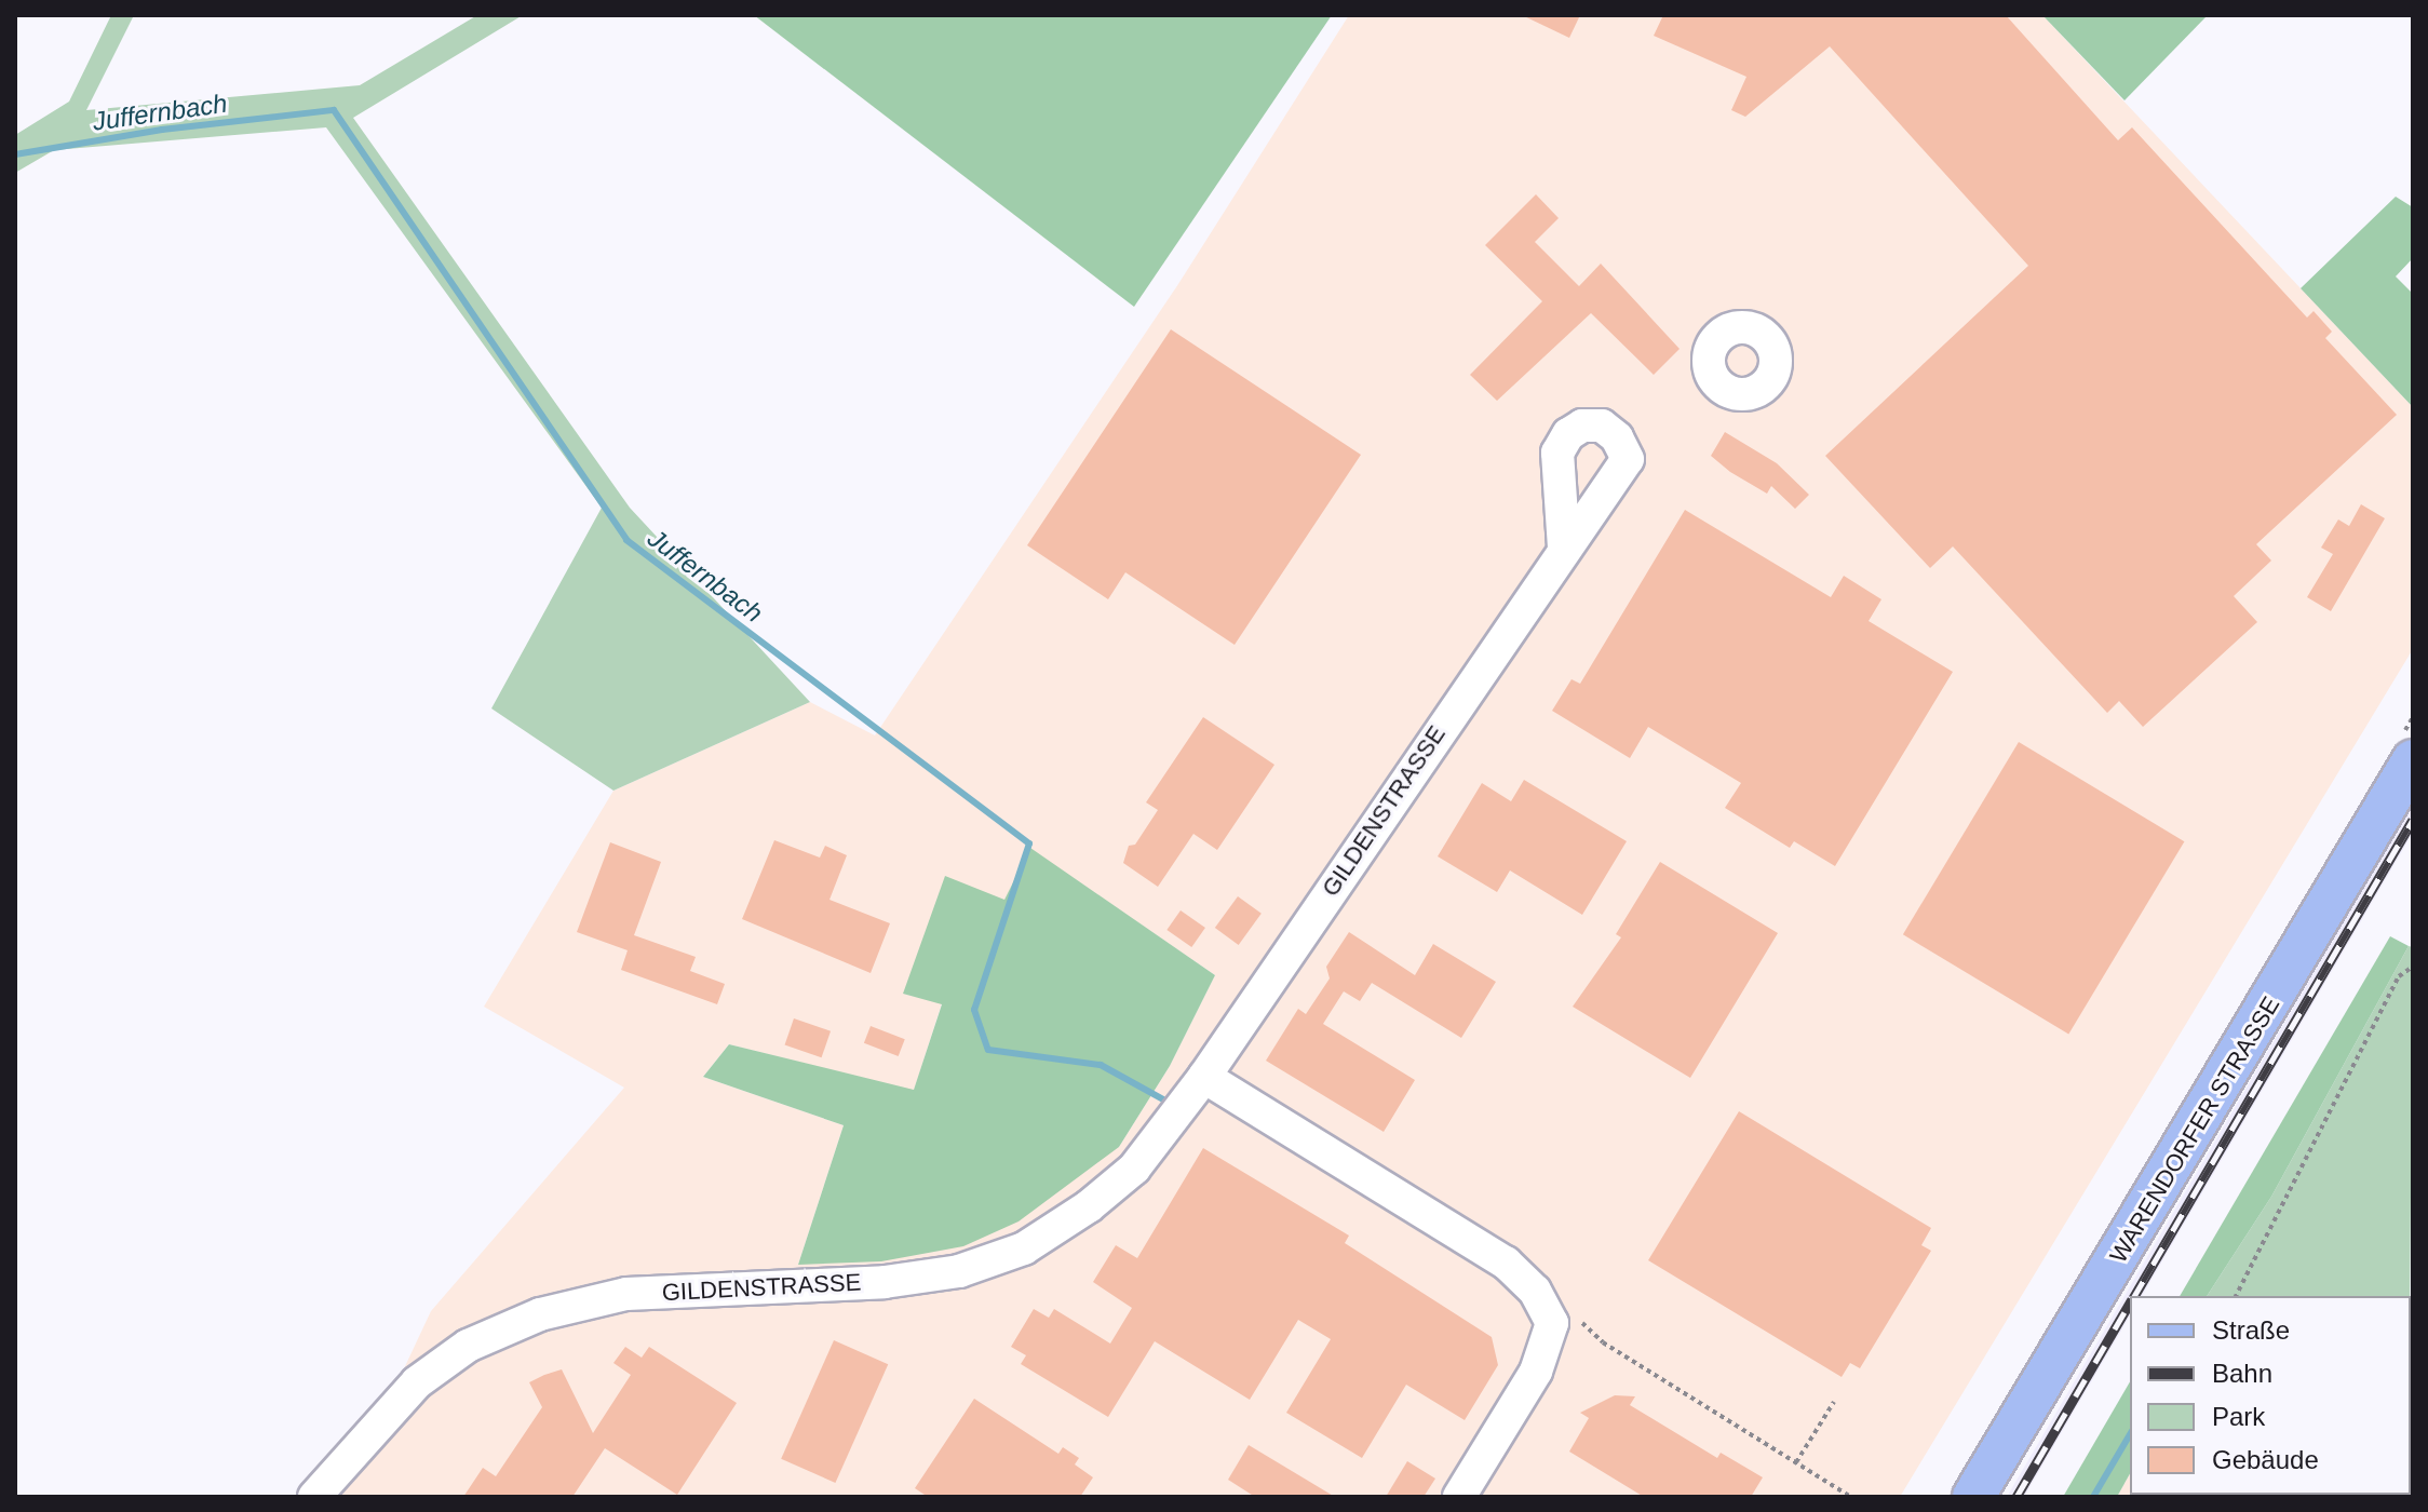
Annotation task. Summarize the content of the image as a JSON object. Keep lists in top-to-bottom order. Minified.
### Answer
{"streets":{"main road":["WARENDORFER STRASSE"],"street":["GILDENSTRASSE"]},"water":["Juffernbach"],"legend":["Straße","Bahn","Park","Gebäude"]}
